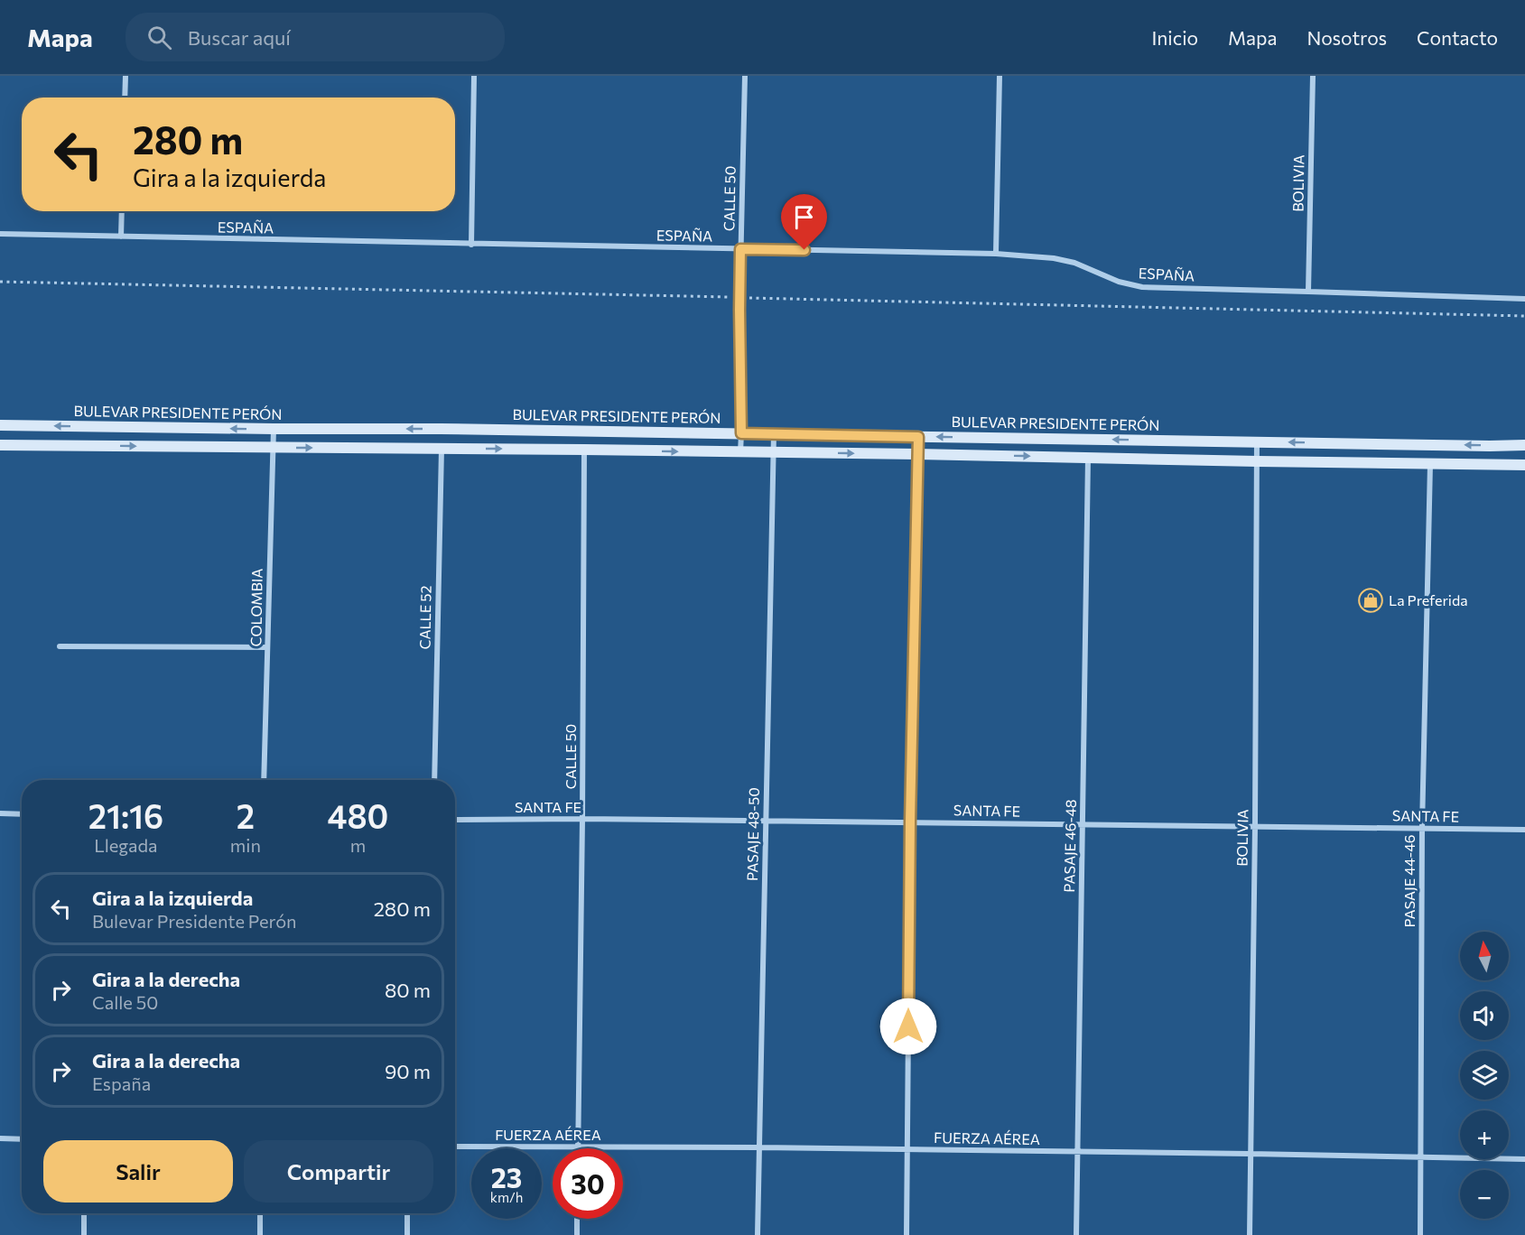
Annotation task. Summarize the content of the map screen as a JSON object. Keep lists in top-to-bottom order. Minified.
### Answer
{"streets":{"main road":["BULEVAR PRESIDENTE PERÓN"],"street":["BOLIVIA","CALLE 50","ESPAÑA","COLOMBIA","CALLE 52","SANTA FE","PASAJE 48-50","PASAJE 46-48","PASAJE 44-46","FUERZA AÉREA"]},"crossings":[["BOLIVIA","ESPAÑA"],["BOLIVIA","BULEVAR PRESIDENTE PERÓN"],["BOLIVIA","SANTA FE"],["BOLIVIA","FUERZA AÉREA"],["CALLE 50","ESPAÑA"],["CALLE 50","BULEVAR PRESIDENTE PERÓN"],["CALLE 50","SANTA FE"],["CALLE 50","FUERZA AÉREA"],["BULEVAR PRESIDENTE PERÓN","COLOMBIA"],["BULEVAR PRESIDENTE PERÓN","PASAJE 48-50"],["SANTA FE","PASAJE 48-50"],["SANTA FE","PASAJE 46-48"],["SANTA FE","PASAJE 44-46"],["PASAJE 48-50","FUERZA AÉREA"],["PASAJE 46-48","FUERZA AÉREA"],["PASAJE 44-46","FUERZA AÉREA"]],"places":{"shop":["La Preferida"]},"north":"top","page":{"header":"Mapa","search":"Buscar aquí","nav":["Inicio","Mapa","Nosotros","Contacto"],"turn":["280 m","Gira a la izquierda"],"eta":["21:16","Llegada","2","min","480","m"],"list":[{"name":"Gira a la izquierda","note":"Bulevar Presidente Perón","value":"280 m"},{"name":"Gira a la derecha","note":"Calle 50","value":"80 m"},{"name":"Gira a la derecha","note":"España","value":"90 m"}],"map_buttons":["+","−"],"buttons":["Salir","Compartir"],"speed":"23 km/h","limit":"30"}}
